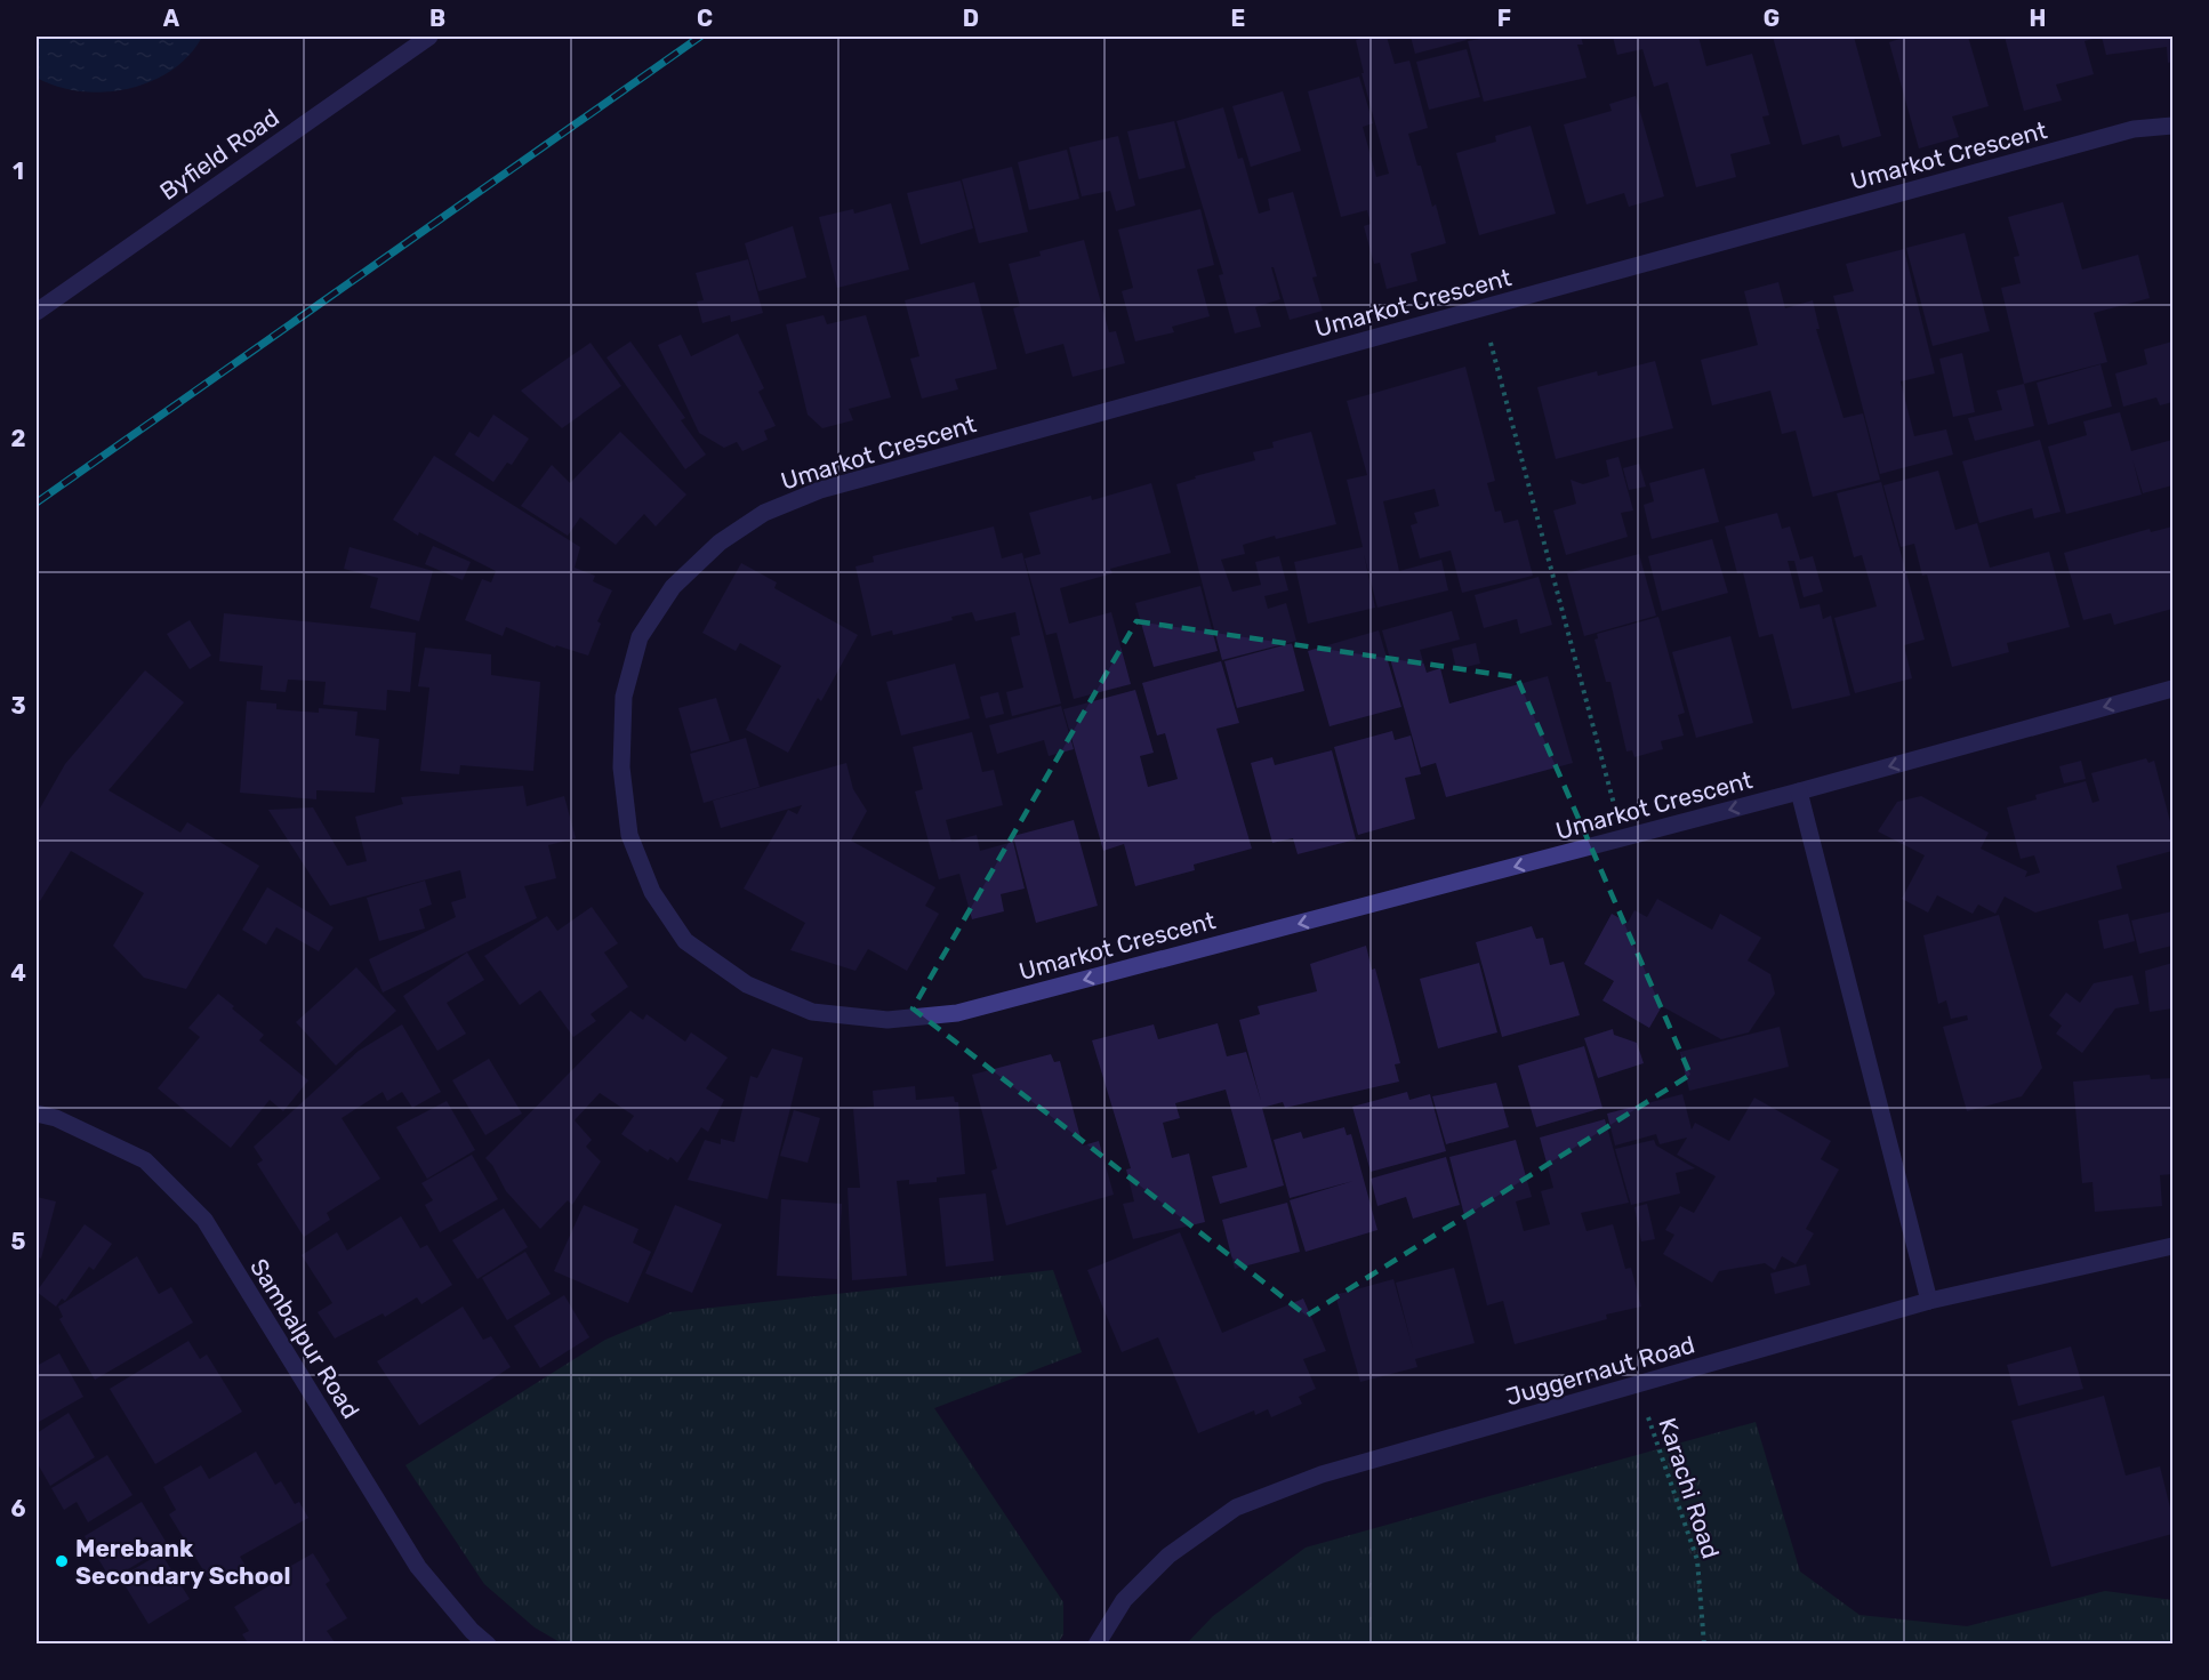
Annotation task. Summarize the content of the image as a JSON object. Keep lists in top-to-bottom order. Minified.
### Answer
{"streets":{"street":["Byfield Road","Umarkot Crescent","Sambalpur Road","Juggernaut Road"],"path":["Karachi Road"]},"crossings":[["Juggernaut Road","Karachi Road"]],"places":["Merebank Secondary School"],"grid":{"columns":["A","B","C","D","E","F","G","H"],"rows":["1","2","3","4","5","6"]}}
